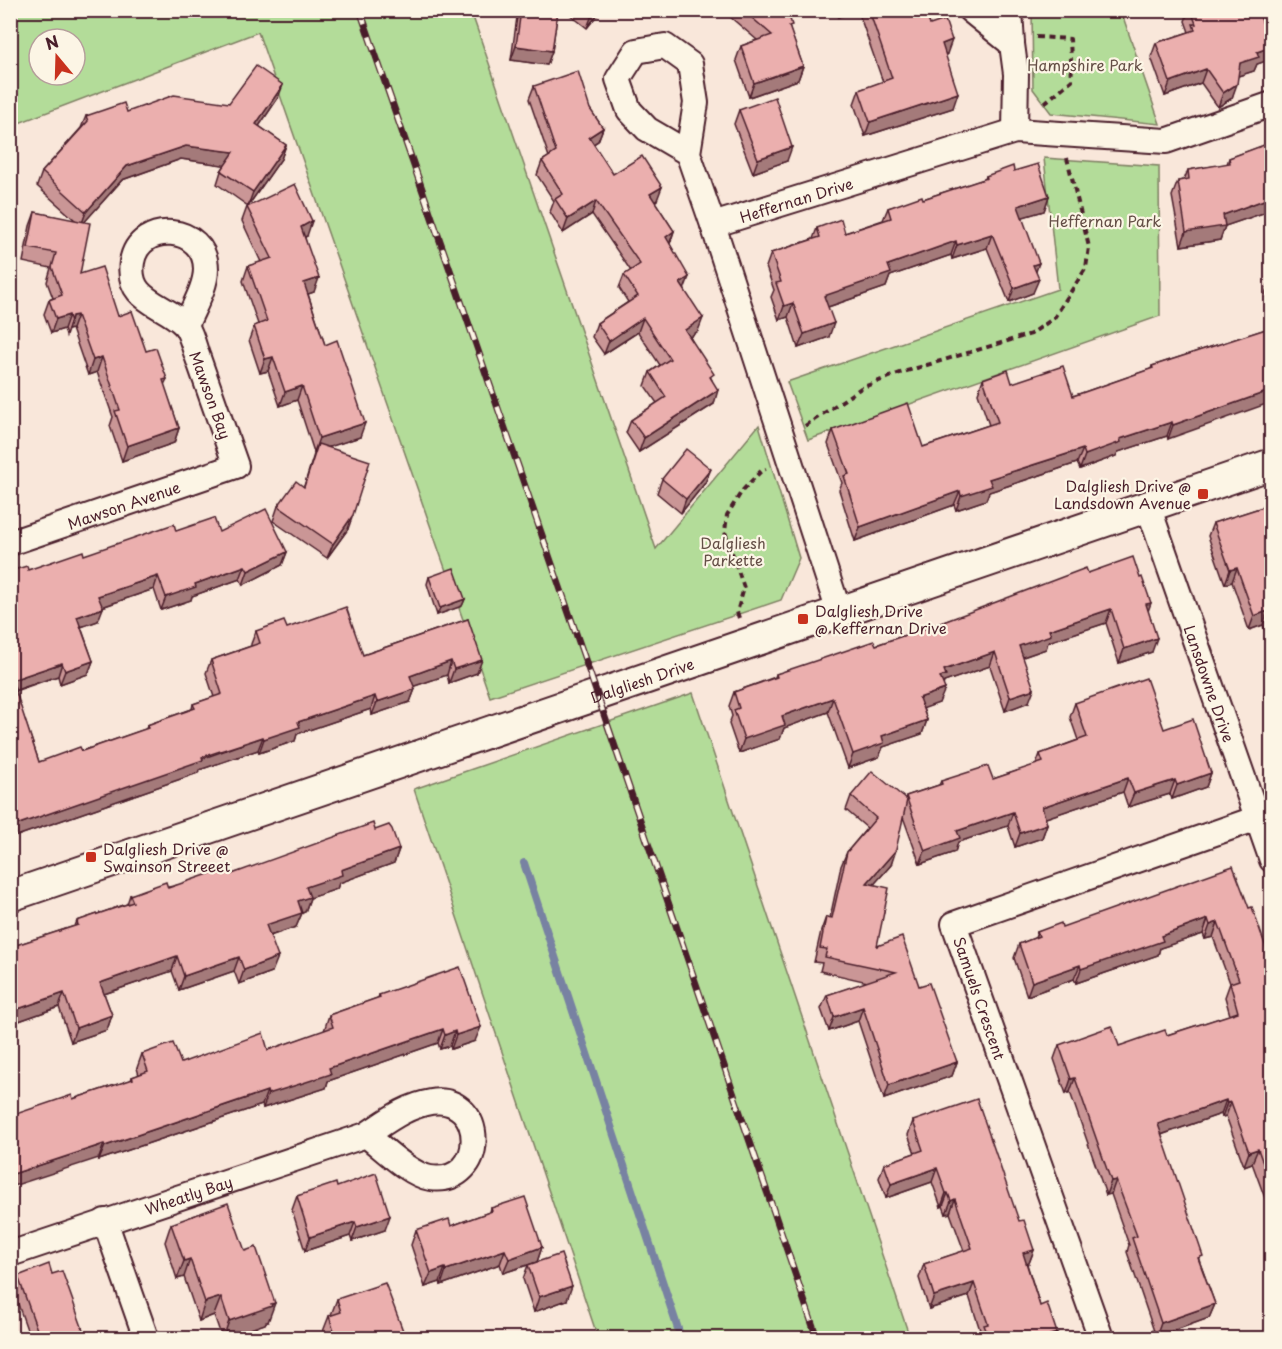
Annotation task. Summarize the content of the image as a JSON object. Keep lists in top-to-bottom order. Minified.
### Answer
{"streets":{"street":["Heffernan Drive","Mawson Bay","Mawson Avenue","Dalgliesh Drive","Lansdowne Drive","Samuels Crescent","Wheatly Bay"]},"crossings":[["Mawson Bay","Mawson Avenue"],["Dalgliesh Drive","Lansdowne Drive"],["Lansdowne Drive","Samuels Crescent"]],"parks":["Hampshire Park","Heffernan Park","Dalgliesh Parkette"],"places":{"transit":["Dalgliesh Drive @ Landsdown Avenue","Dalgliesh Drive @ Keffernan Drive","Dalgliesh Drive @ Swainson Streeet"]},"north":"top"}
